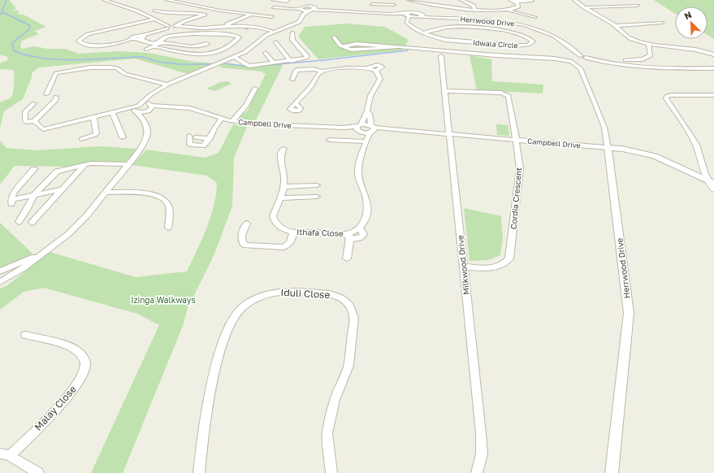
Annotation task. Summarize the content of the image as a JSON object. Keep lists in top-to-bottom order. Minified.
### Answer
{"streets":{"street":["Herrwood Drive","Idwala Circle","Campbell Drive","Cordia Crescent","Ithafa Close","Milkwood Drive","Iduli Close","Malay Close"]},"crossings":[["Herrwood Drive","Campbell Drive"],["Campbell Drive","Cordia Crescent"],["Campbell Drive","Milkwood Drive"],["Cordia Crescent","Milkwood Drive"]],"parks":["Izinga Walkways"],"north":"top left"}
